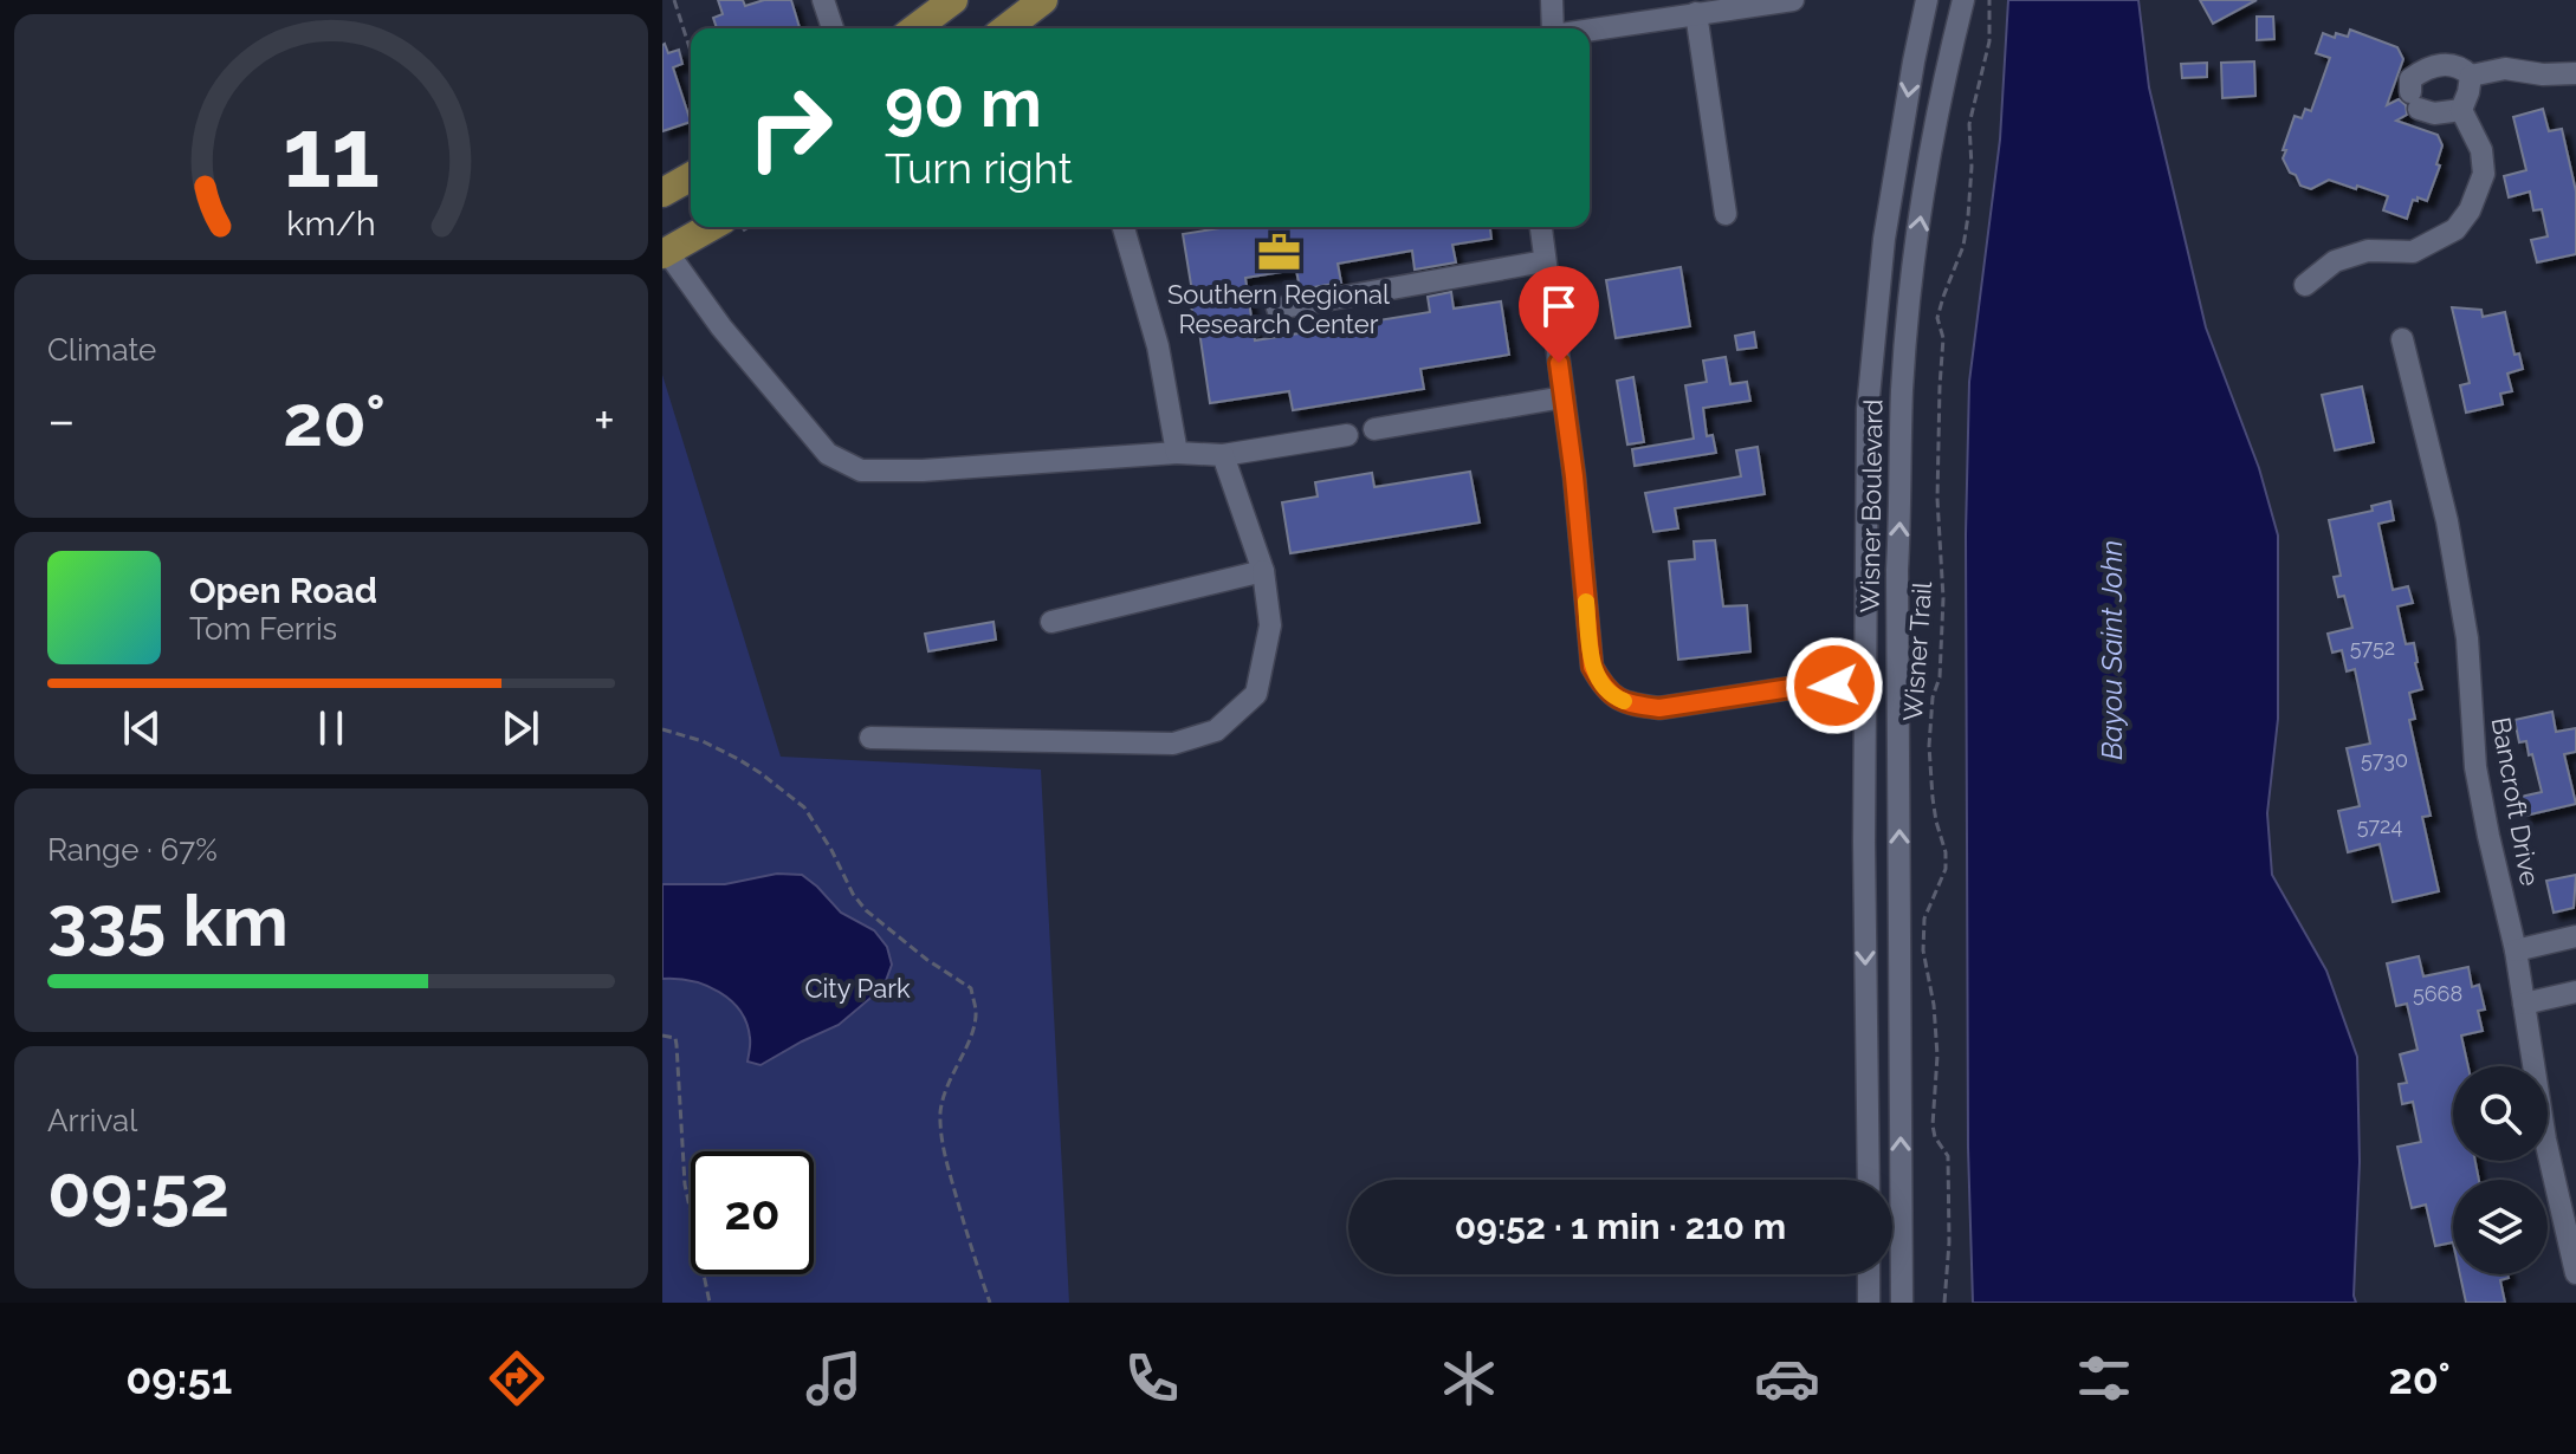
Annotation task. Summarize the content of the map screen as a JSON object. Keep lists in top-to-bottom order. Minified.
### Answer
{"streets":{"street":["Wisner Boulevard","Bancroft Drive"],"path":["Wisner Trail"]},"water":["Bayou Saint John"],"parks":["City Park"],"places":{"office":["Southern Regional Research Center"]},"house_numbers":["5752","5730","5724","5668"],"page":{"turn":["90 m","Turn right"],"tile":["Climate",["Range · 67%","335 km"],["Arrival","09:52"]],"heat":["−","20°","+"],"song":["Open Road","Tom Ferris"],"limit":"20","trip":"09:52 · 1 min · 210 m","tabs":["09:51","20°"],"gauge":["11","km/h"]}}
